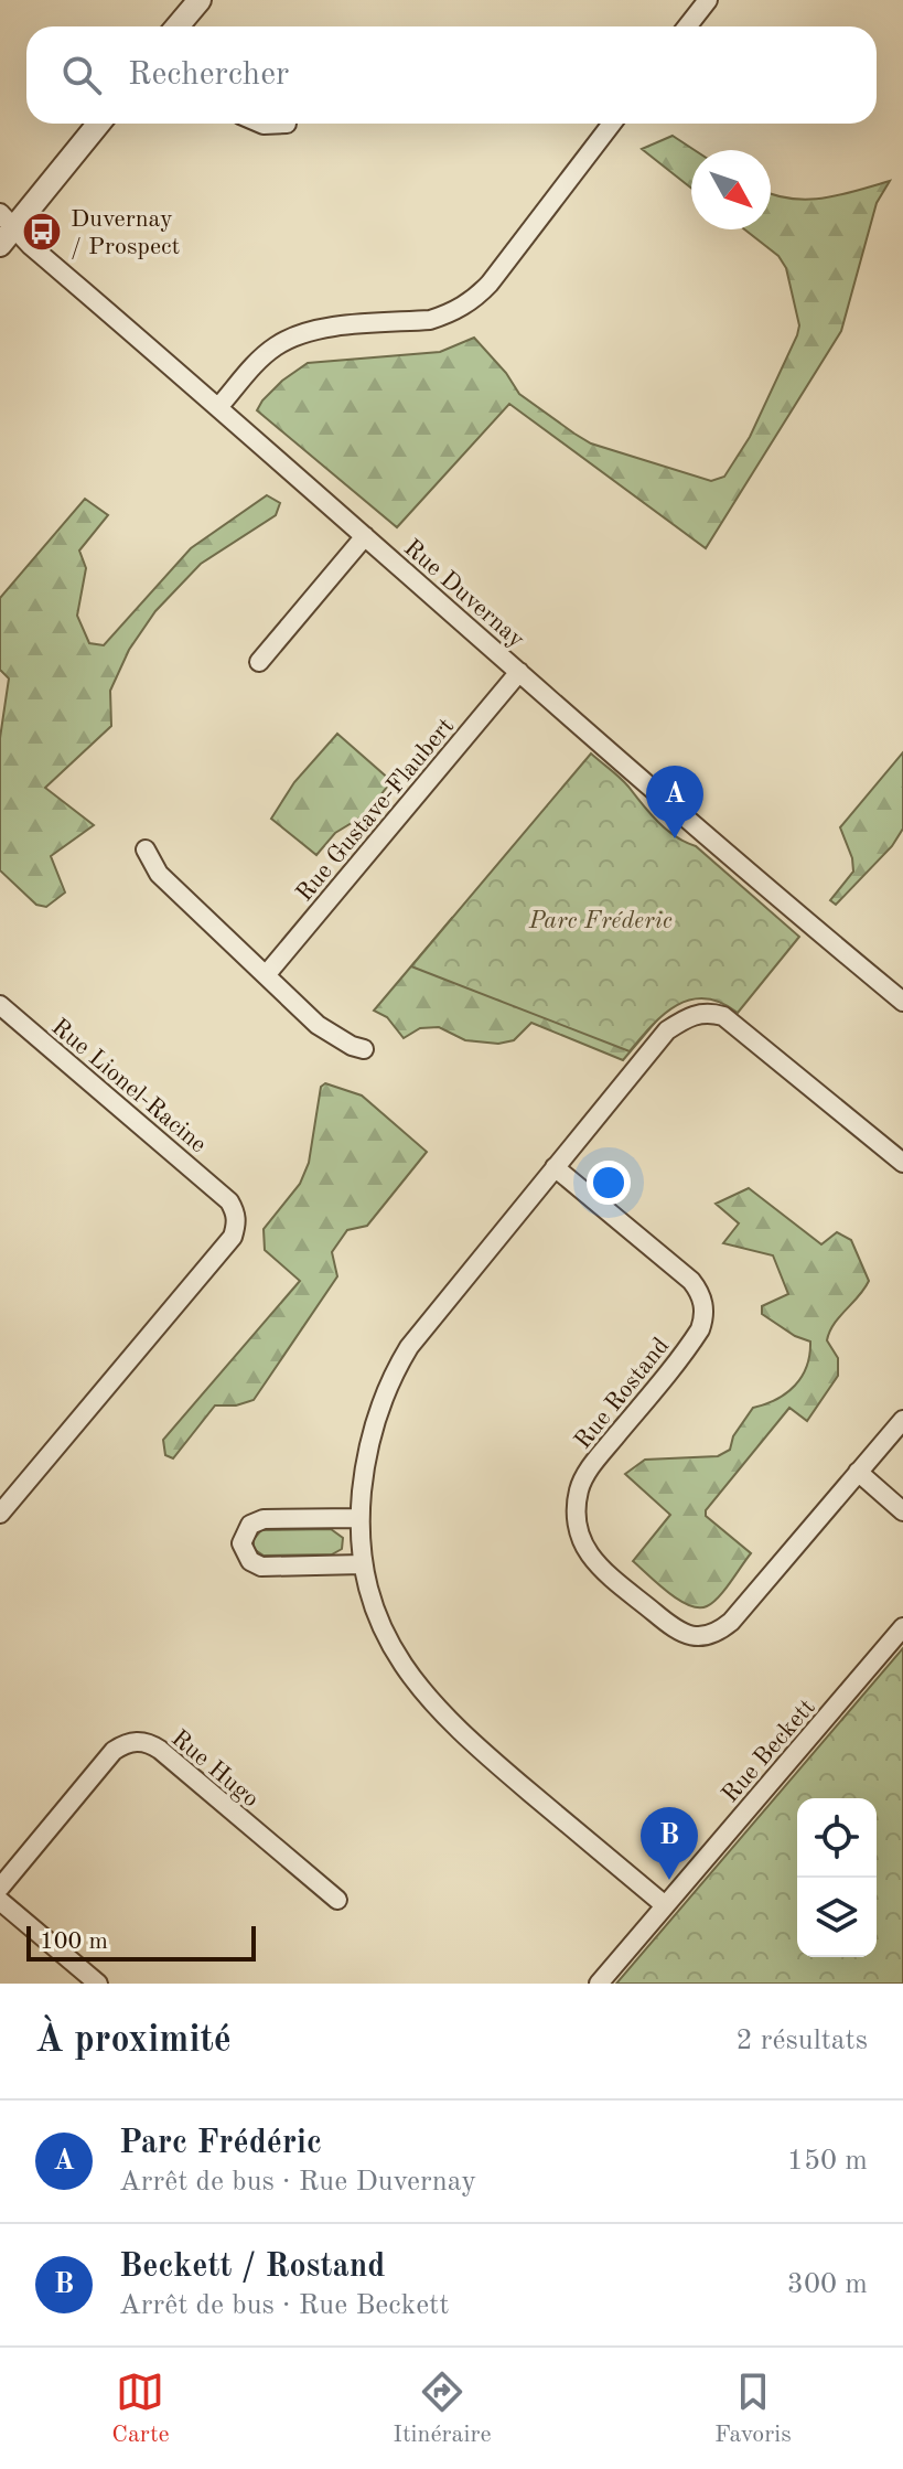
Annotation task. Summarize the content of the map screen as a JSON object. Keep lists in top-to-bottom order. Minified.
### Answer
{"streets":{"street":["Rue Duvernay","Rue Gustave-Flaubert","Rue Lionel-Racine","Rue Rostand","Rue Beckett","Rue Hugo"]},"crossings":[["Rue Duvernay","Rue Gustave-Flaubert"]],"parks":["Parc Fréderic"],"places":{"bus stop":["Duvernay / Prospect"]},"scale_bar":"100 m","north":"bottom right","page":{"search":"Rechercher","pins":["A","B"],"scale":"100 m","heading":["À proximité","2 résultats"],"list":[{"mark":"A","name":"Parc Frédéric","note":"Arrêt de bus · Rue Duvernay","value":"150 m"},{"mark":"B","name":"Beckett / Rostand","note":"Arrêt de bus · Rue Beckett","value":"300 m"}],"nav":["Carte","Itinéraire","Favoris"]}}
